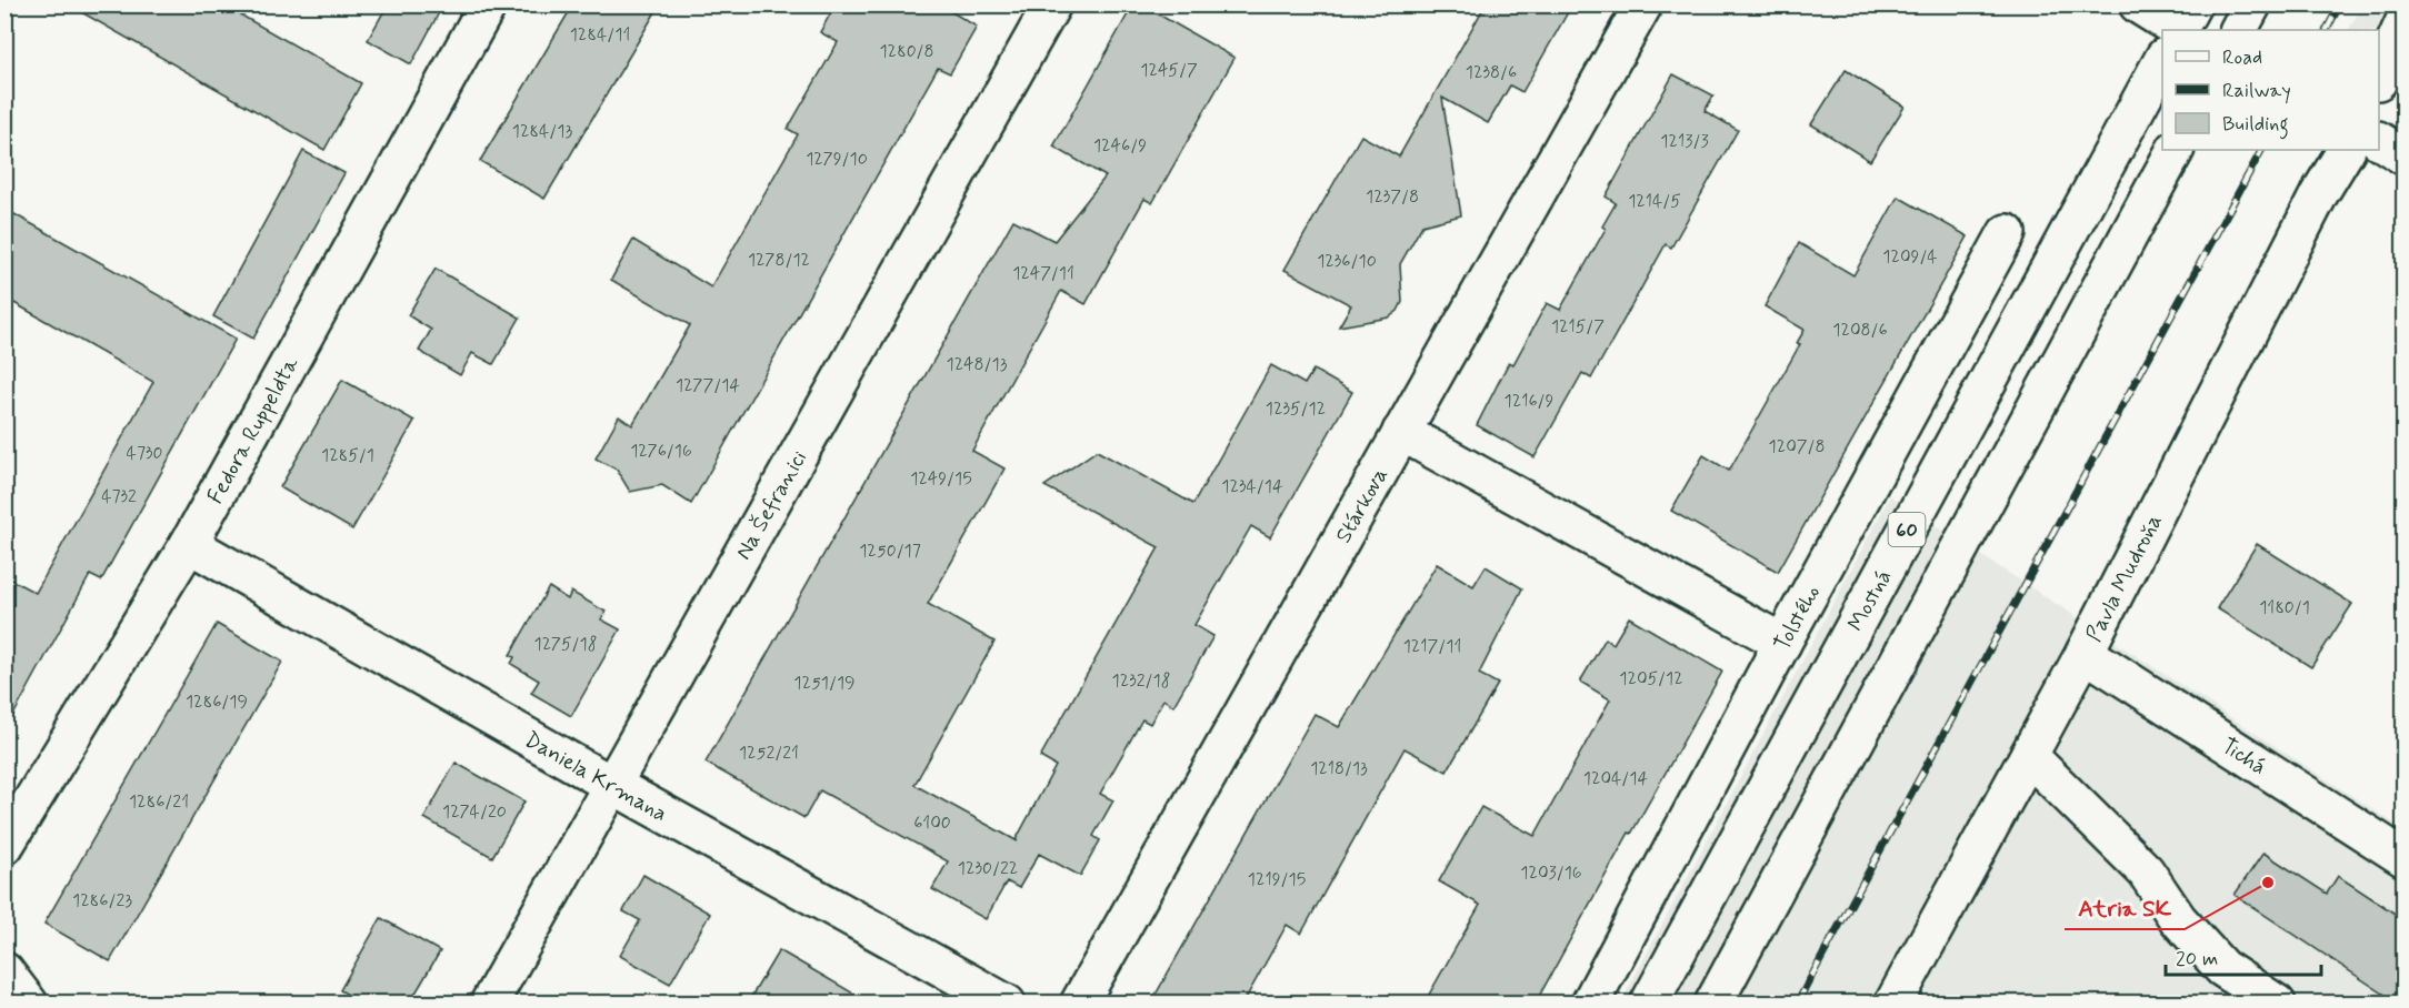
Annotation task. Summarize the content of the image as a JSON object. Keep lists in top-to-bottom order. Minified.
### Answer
{"streets":{"street":["Fedora Ruppeldta","Na Šefranici","Stárkova","60","Pavla Mudroňa","Mostná","Tolstého","Tichá","Daniela Krmana"]},"crossings":[["Fedora Ruppeldta","Daniela Krmana"],["Na Šefranici","Daniela Krmana"],["Pavla Mudroňa","Tichá"]],"places":["Atria SK"],"house_numbers":["1284/11","1280/8","1245/7","1238/6","1284/13","1213/3","1246/9","1279/10","1237/8","1214/5","1209/4","1278/12","1236/10","1247/11","1215/7","1208/6","1248/13","1277/14","1216/9","1235/12","1207/8","1276/16","4730","1285/1","1249/15","1234/14","4732","1250/17","1180/1","1275/18","1217/11","1205/12","1232/18","1251/19","1286/19","1252/21","1218/13","1204/14","1286/21","1274/20","6100","1230/22","1203/16","1219/15","1286/23"],"legend":["Road","Railway","Building"],"scale_bar":"20 m"}
